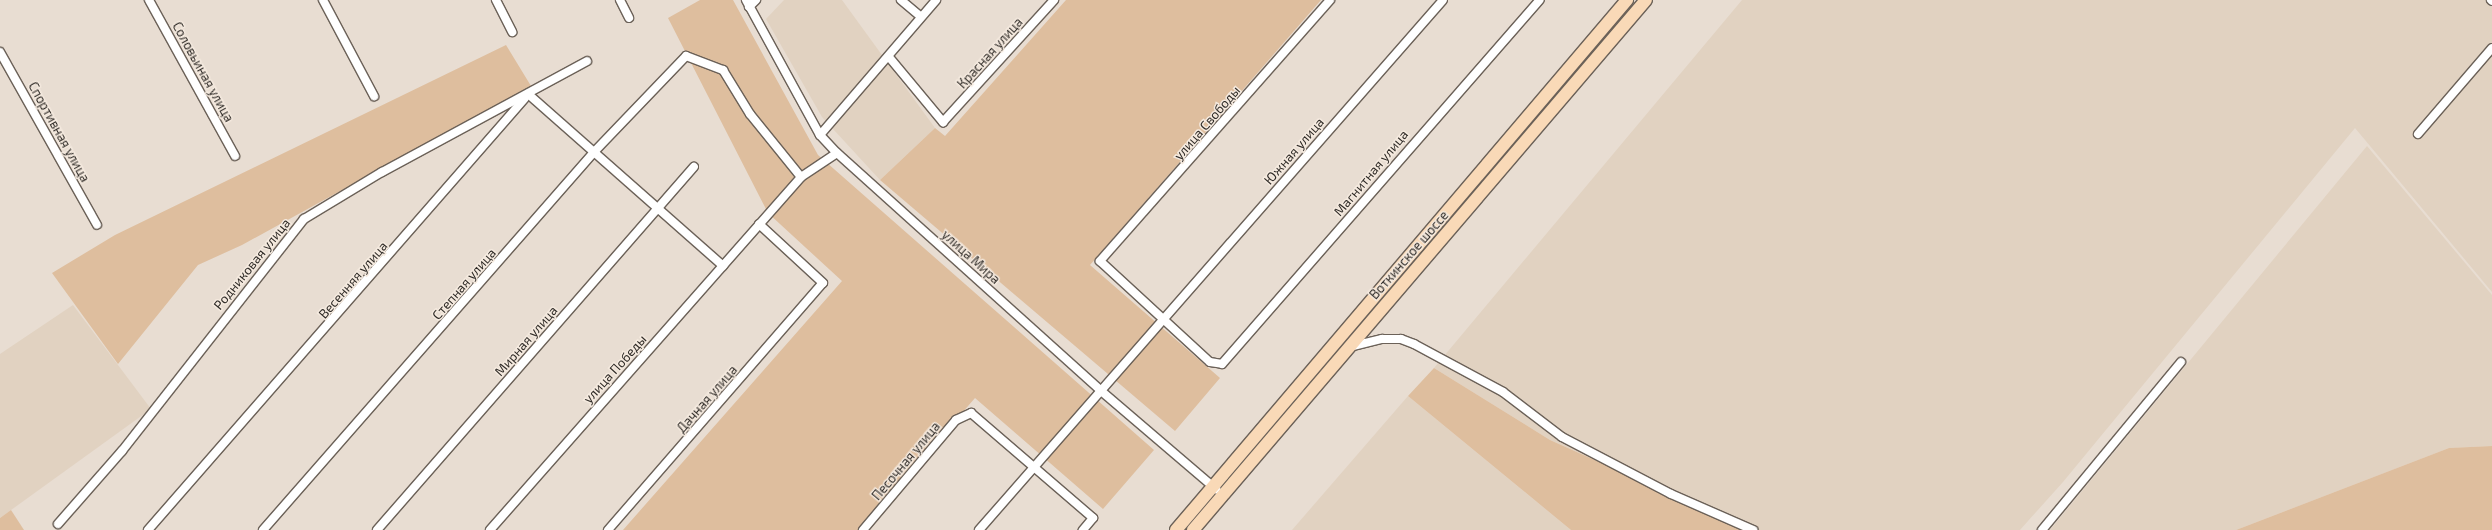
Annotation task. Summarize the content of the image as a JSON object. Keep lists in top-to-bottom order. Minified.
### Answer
{"streets":{"main road":["Воткинское шоссе"],"street":["Красная улица","Соловьиная улица","улица Свободы","Спортивная улица","Южная улица","Магнитная улица","улица Мира","Родниковая улица","Весенняя улица","Степная улица","Мирная улица","улица Победы","Дачная улица","Песочная улица"]},"crossings":[["улица Свободы","Южная улица"],["улица Свободы","Магнитная улица"],["Южная улица","Магнитная улица"],["Южная улица","улица Мира"],["Южная улица","Песочная улица"],["Воткинское шоссе","улица Мира"],["улица Мира","улица Победы"],["Родниковая улица","Весенняя улица"],["Степная улица","улица Победы"],["улица Победы","Дачная улица"]]}
